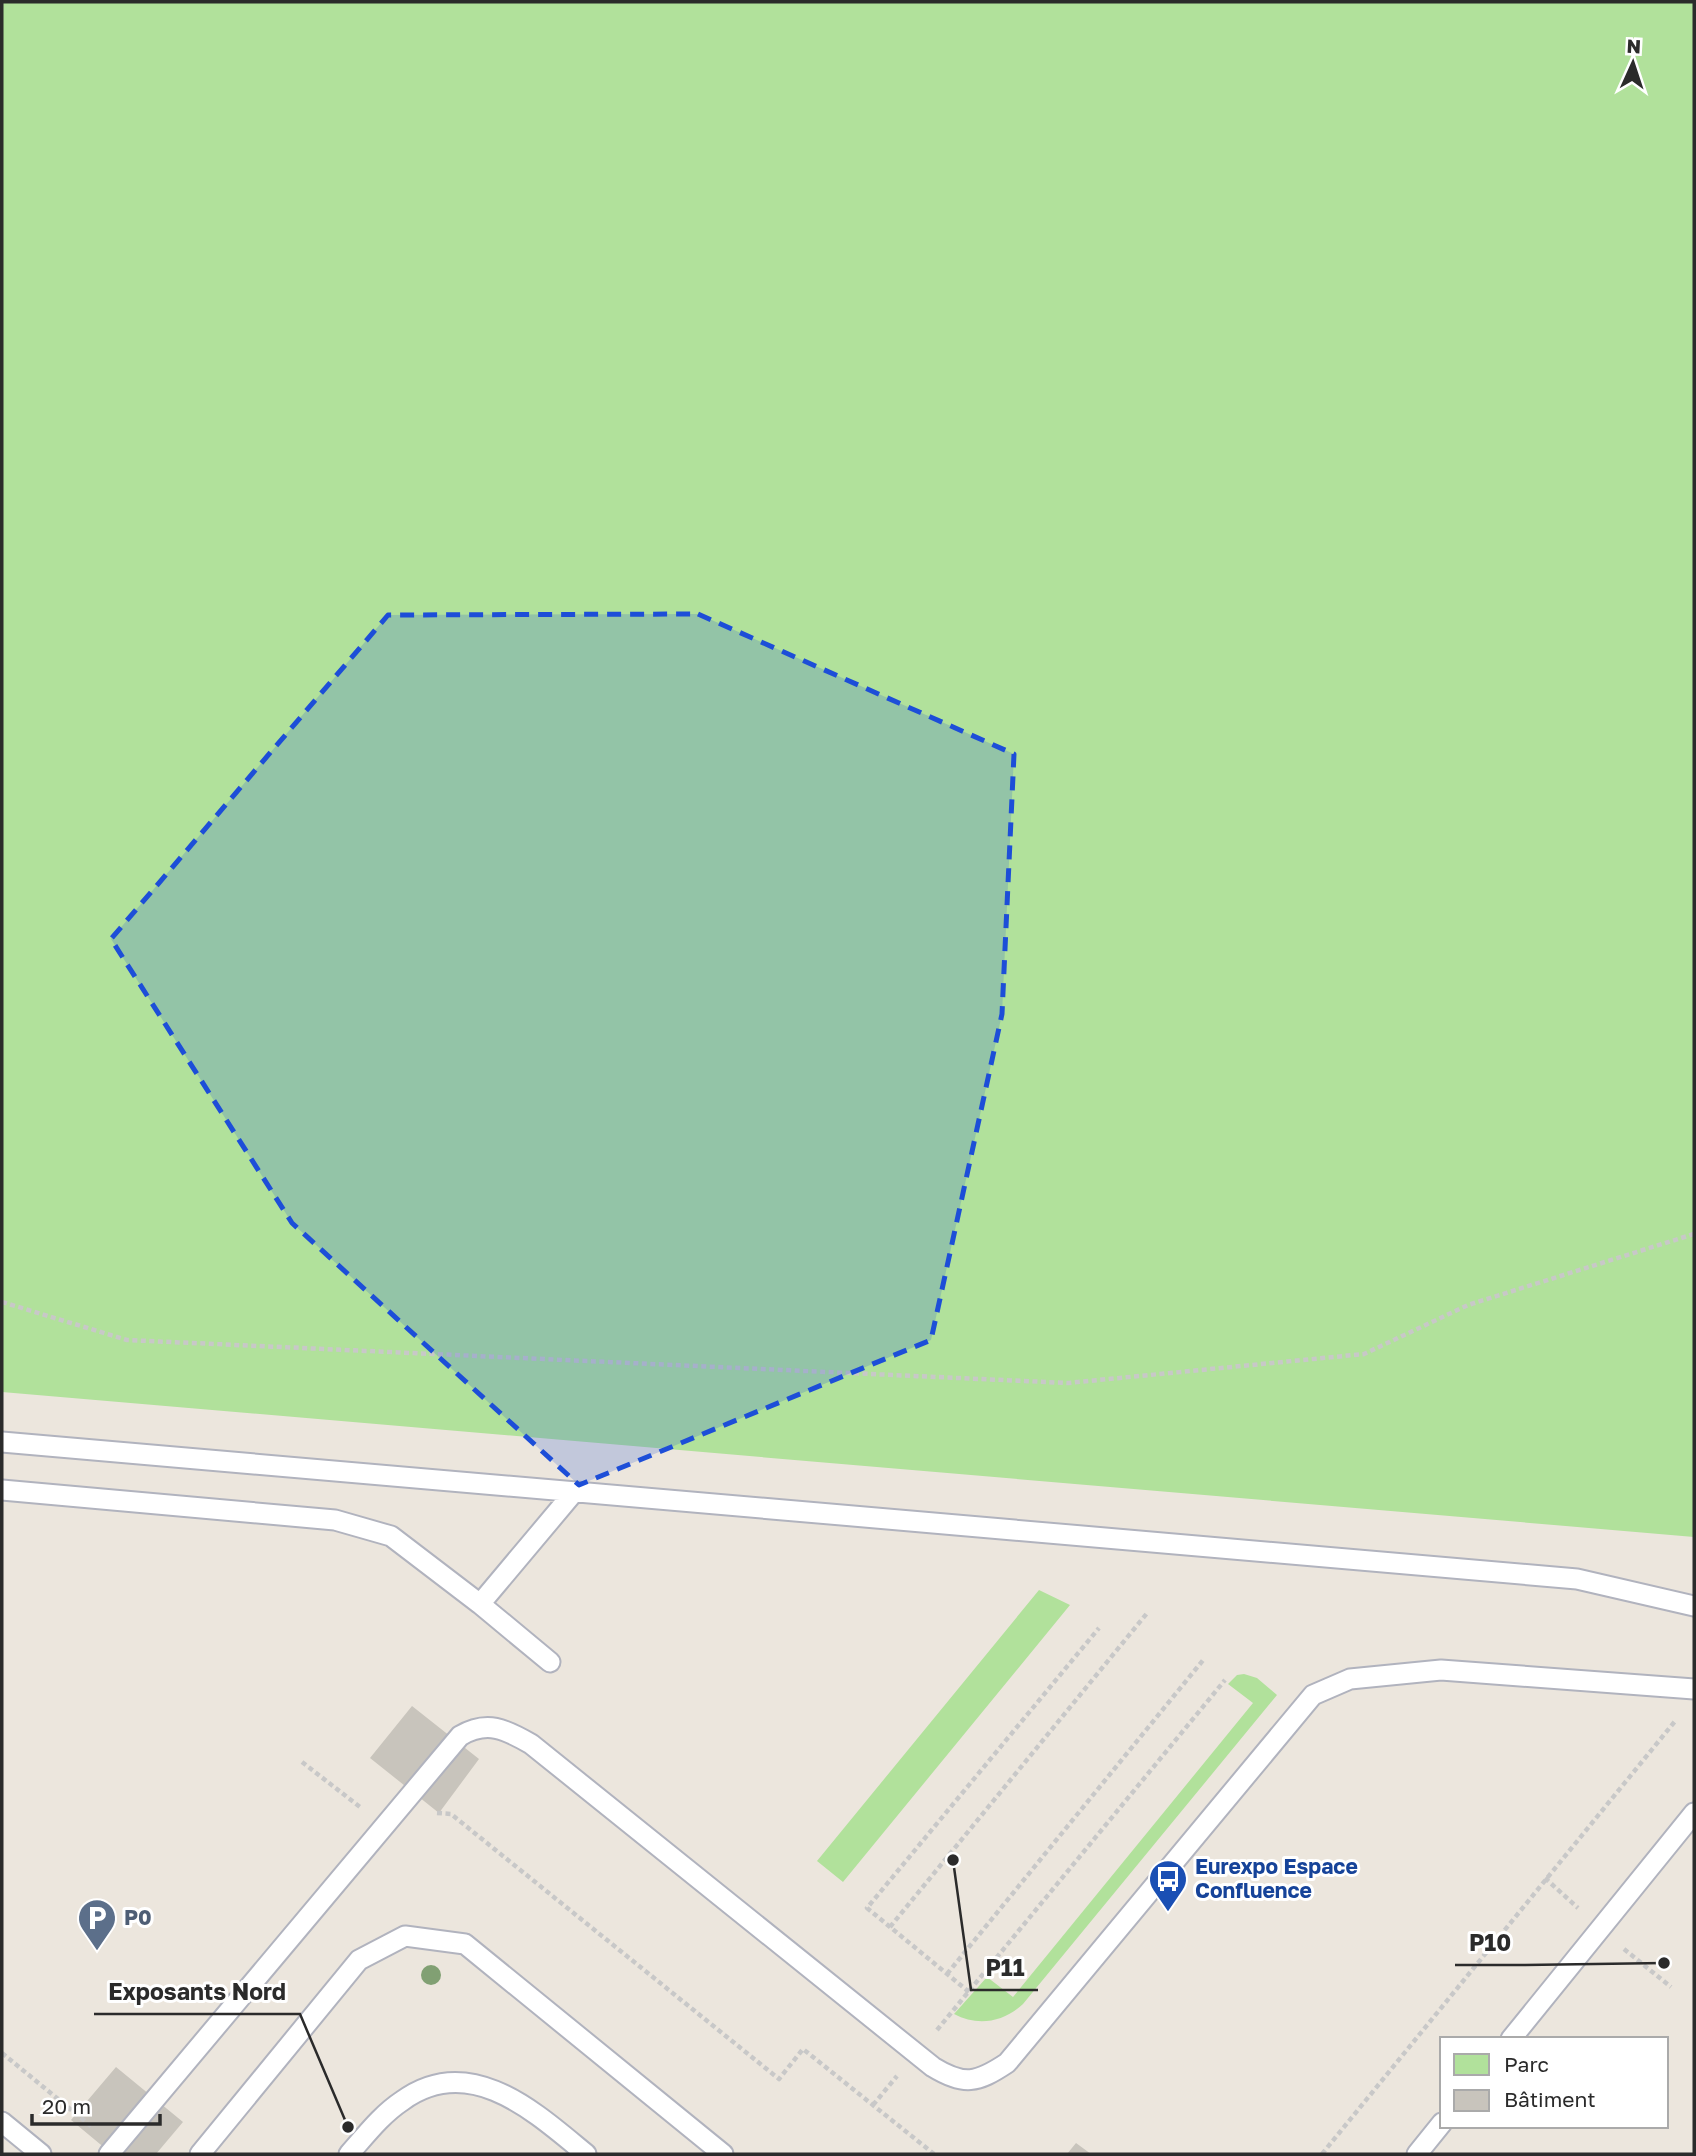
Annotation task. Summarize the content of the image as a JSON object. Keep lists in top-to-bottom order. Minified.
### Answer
{"places":{"other":["P11","P10","Exposants Nord"],"bus stop":["Eurexpo Espace Confluence"],"parking":["P0"]},"legend":["Parc","Bâtiment"],"scale_bar":"20 m","north":"top"}
